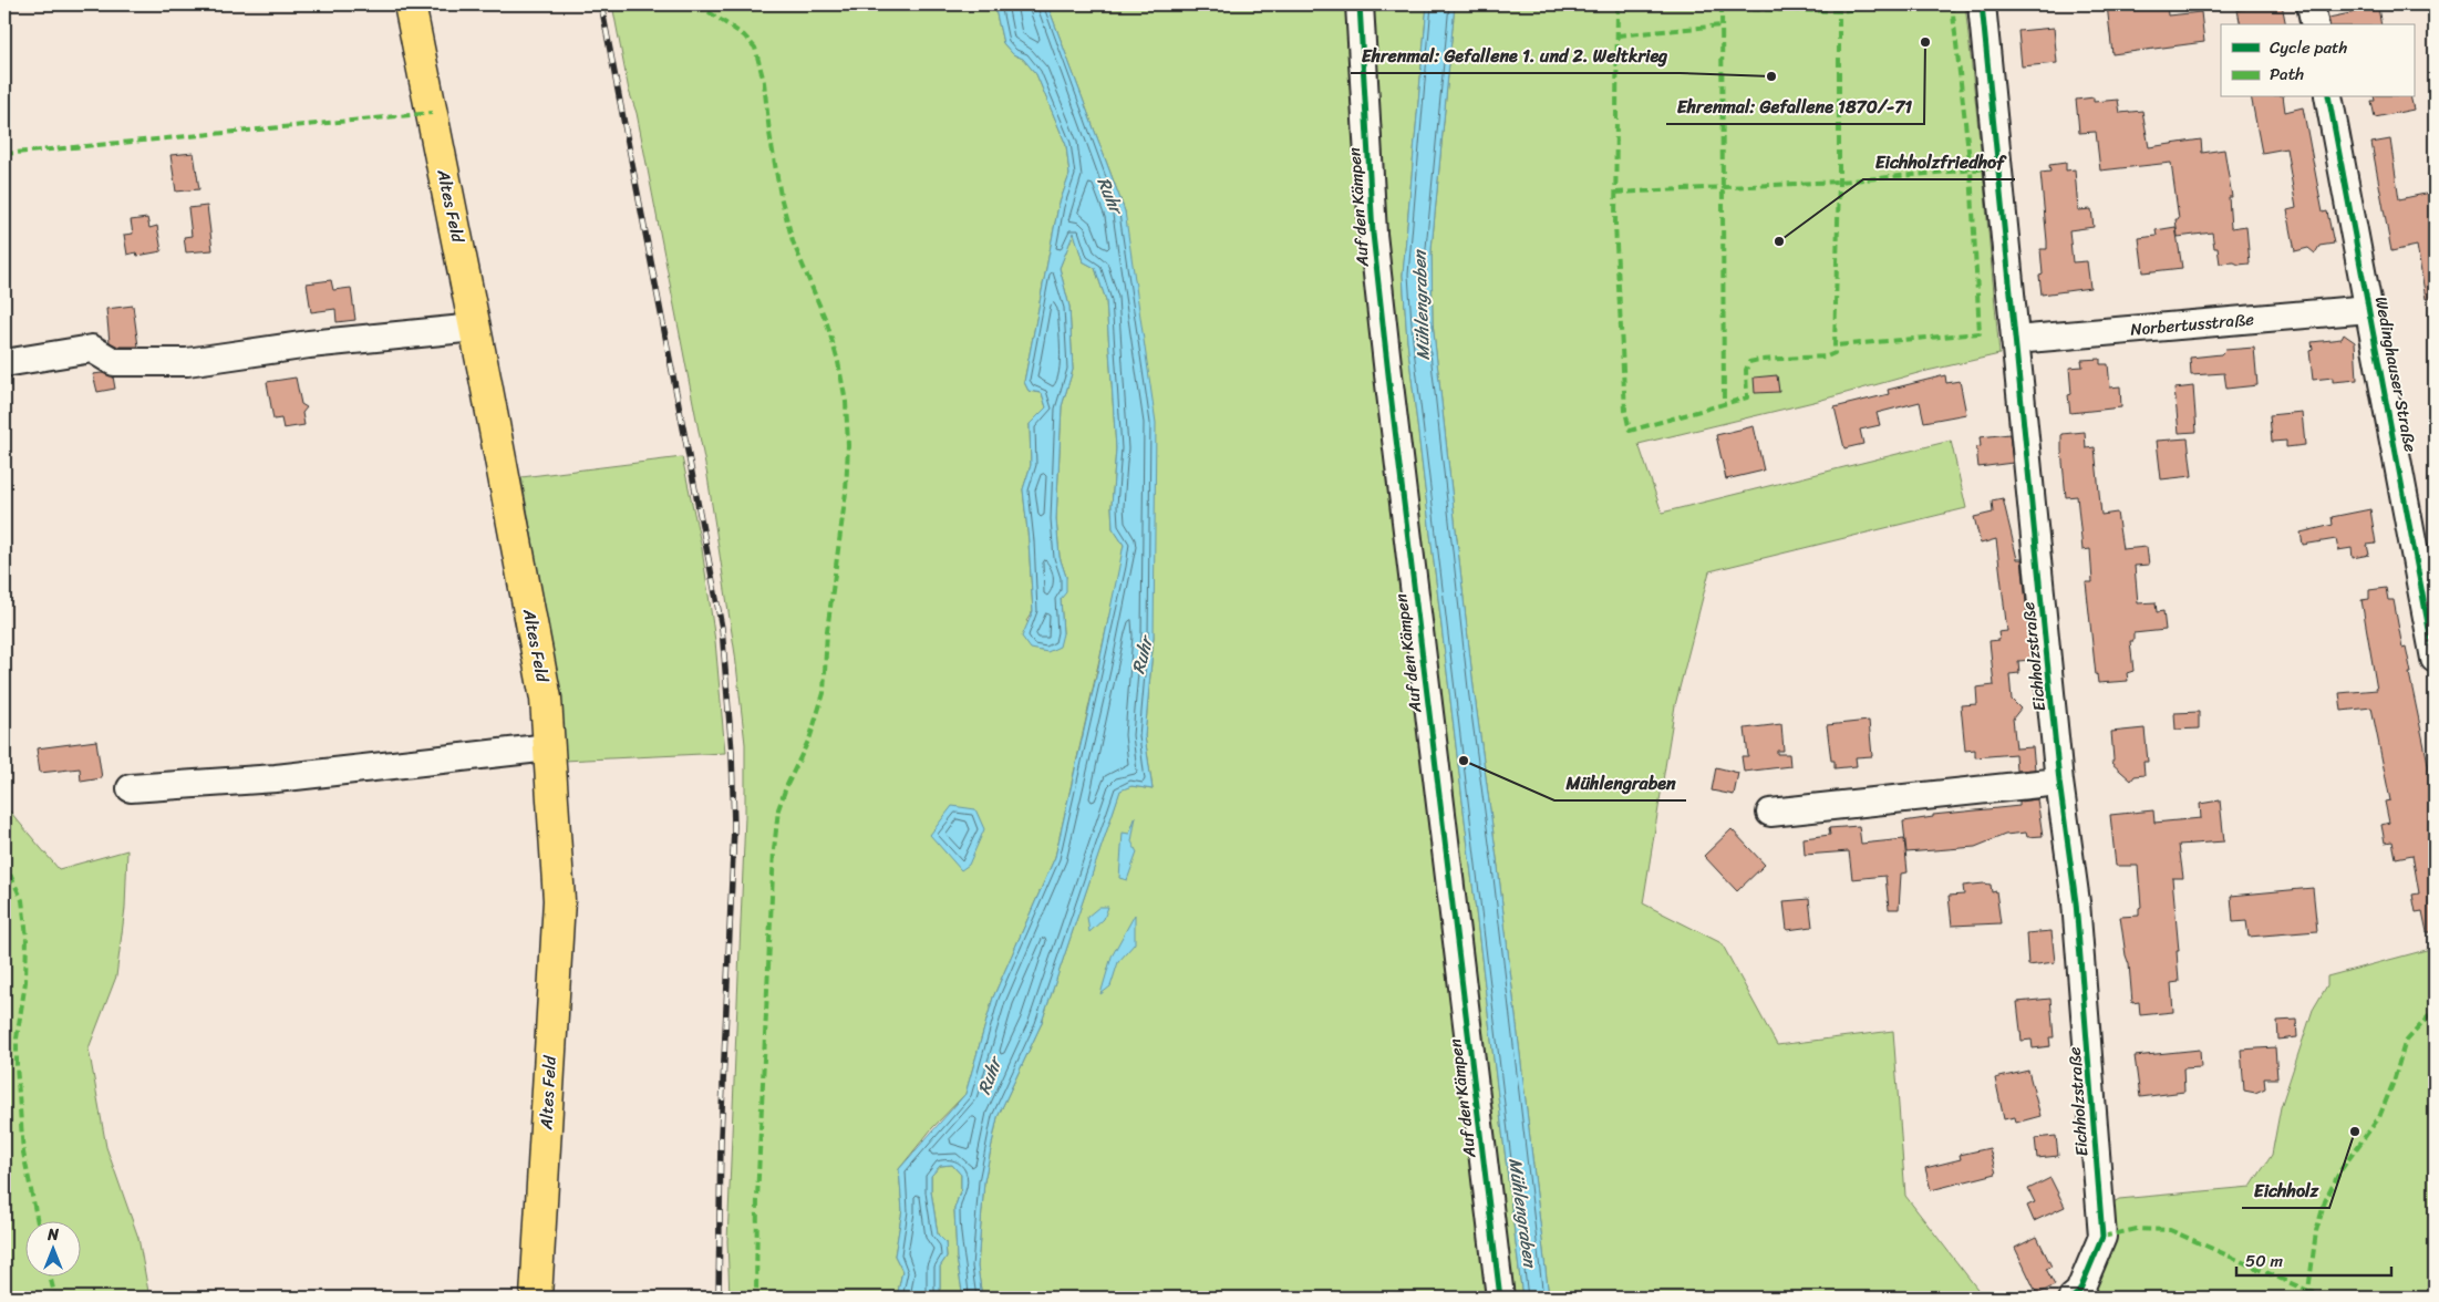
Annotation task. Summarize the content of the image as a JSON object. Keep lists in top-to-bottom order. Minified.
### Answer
{"streets":{"main road":["Altes Feld"],"street":["Auf den Kämpen","Norbertusstraße","Wedinghauser Straße","Eichholzstraße"]},"crossings":[["Norbertusstraße","Wedinghauser Straße"],["Norbertusstraße","Eichholzstraße"]],"water":["Ruhr","Mühlengraben"],"places":["Ehrenmal: Gefallene 1870/-71","Ehrenmal: Gefallene 1. und 2. Weltkrieg","Eichholzfriedhof","Mühlengraben","Eichholz"],"legend":["Cycle path","Path"],"scale_bar":"50 m","north":"top"}
